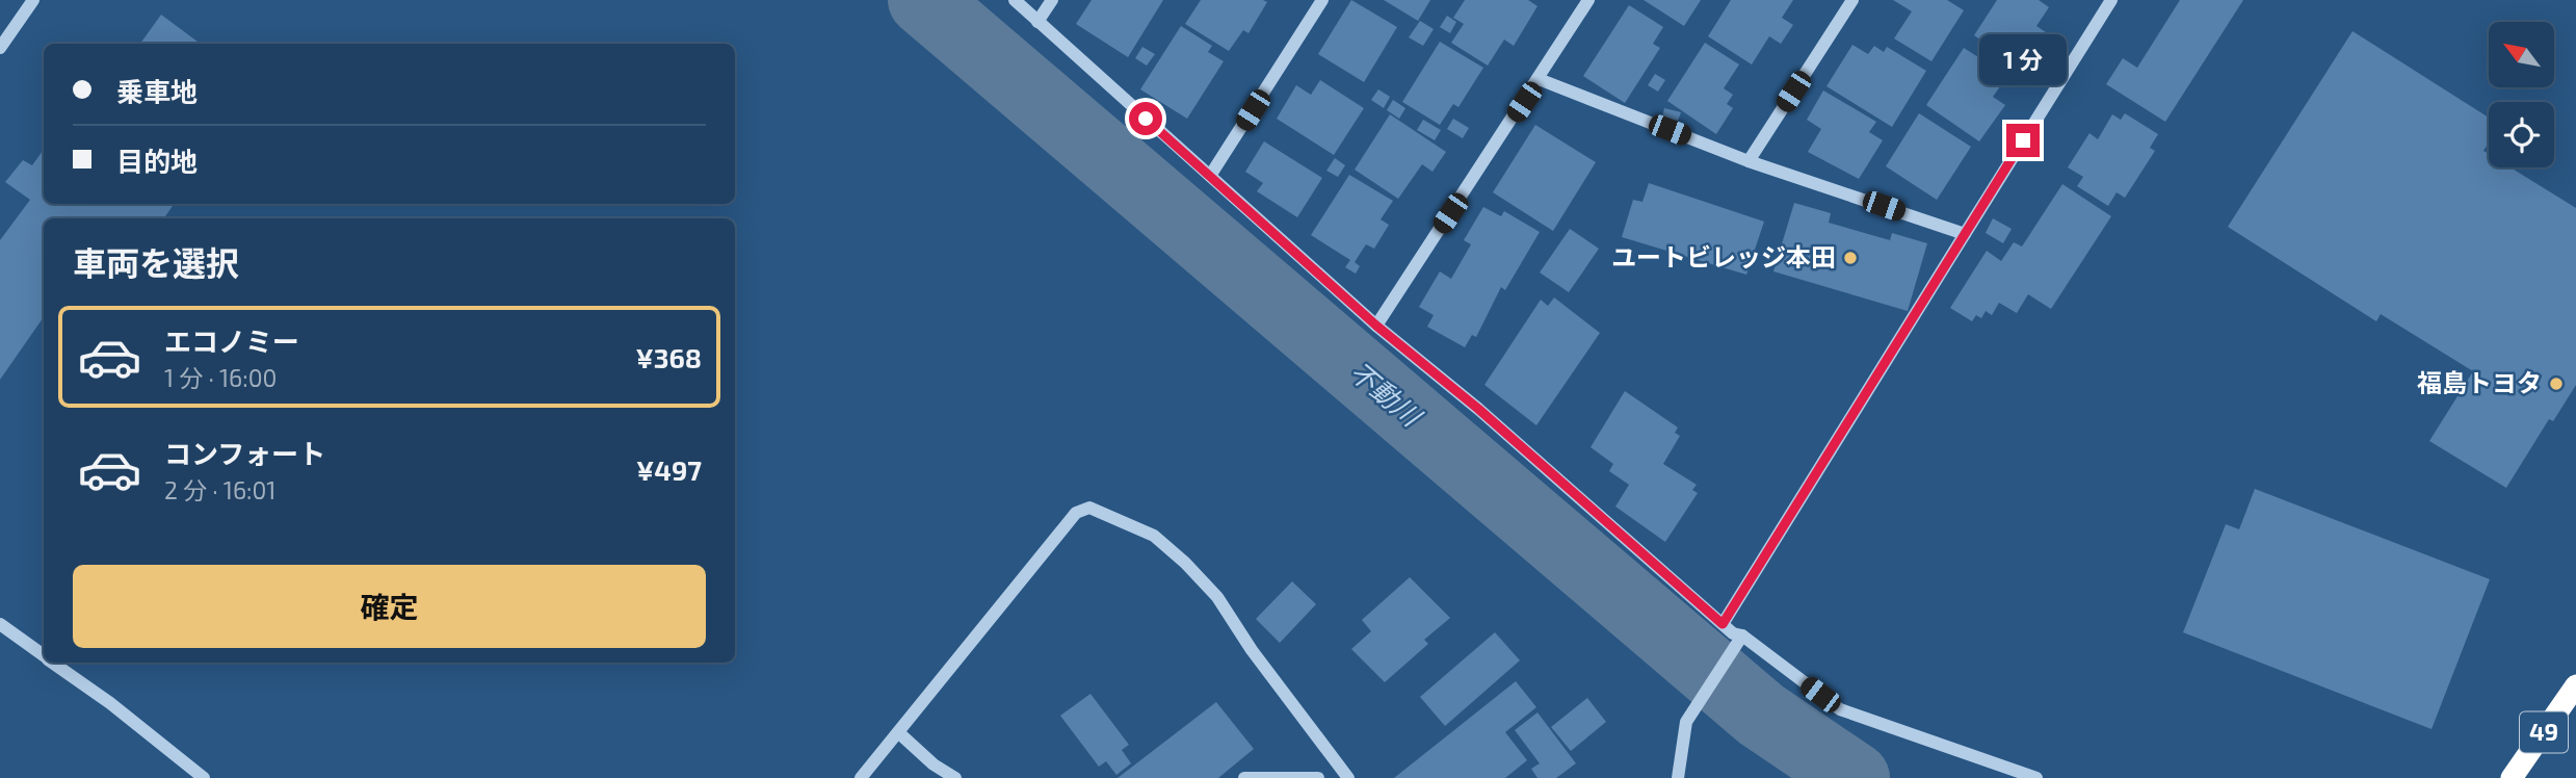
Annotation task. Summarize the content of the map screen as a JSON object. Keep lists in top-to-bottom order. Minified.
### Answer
{"streets":{"highway":["49"]},"water":["不動川"],"places":["ユートビレッジ本田","福島トヨタ"],"north":"top left","page":{"bubble":"1 分","banner":["乗車地","目的地"],"heading":"車両を選択","list":[{"name":"エコノミー","note":"1 分 · 16:00","value":"¥368"},{"name":"コンフォート","note":"2 分 · 16:01","value":"¥497"}],"buttons":"確定"}}
